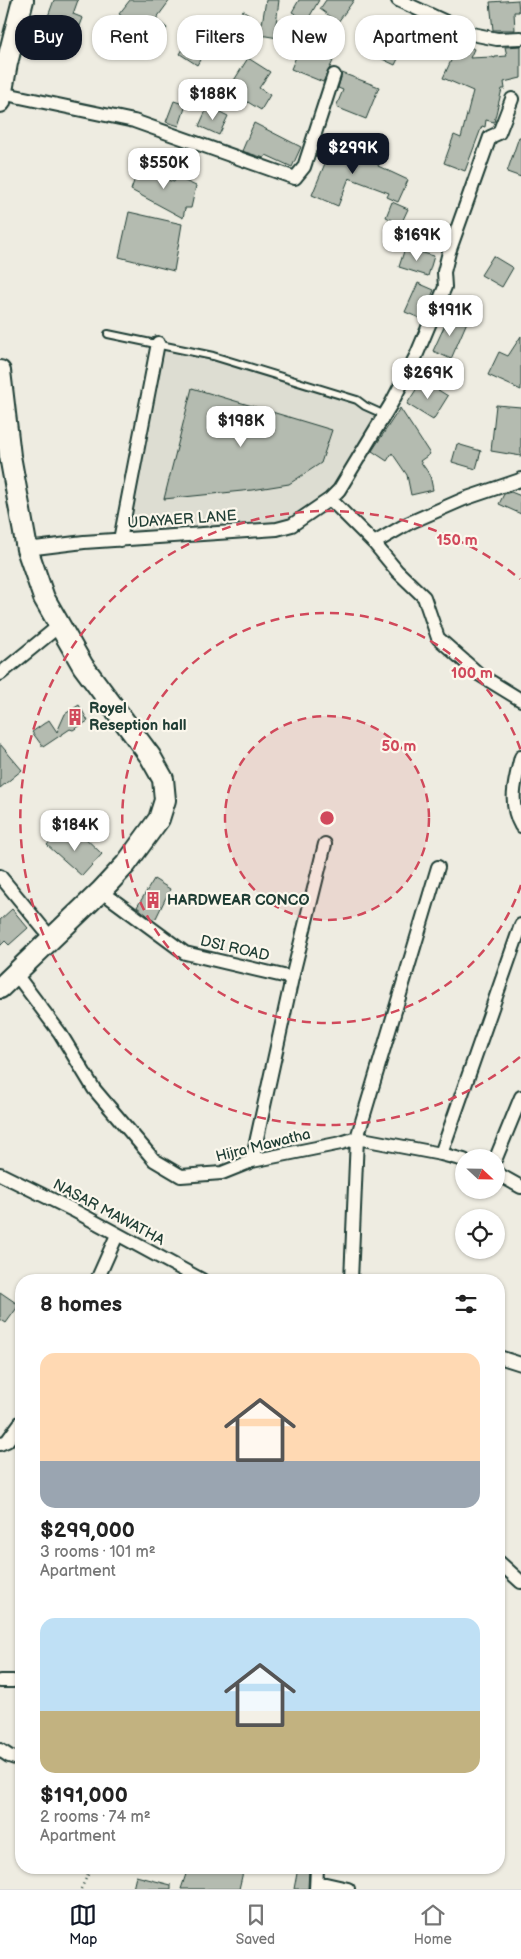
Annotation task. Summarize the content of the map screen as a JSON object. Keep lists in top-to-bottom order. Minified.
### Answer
{"streets":{"street":["UDAYAER LANE","DSI ROAD","Hijra Mawatha","NASAR MAWATHA"]},"places":{"building":["Royel Reseption hall","HARDWEAR CONCO"]},"north":"right","page":{"chip":["Buy","Rent","Filters","New","Apartment"],"price":["$188K","$299K","$550K","$169K","$191K","$269K","$198K","$184K"],"heading":"8 homes","list":[{"name":"$299,000","note":"3 rooms · 101 m² · Apartment"},{"name":"$191,000","note":"2 rooms · 74 m² · Apartment"}],"tabs":["Map","Saved","Home"]},"rings":["150 m","100 m","50 m"]}
